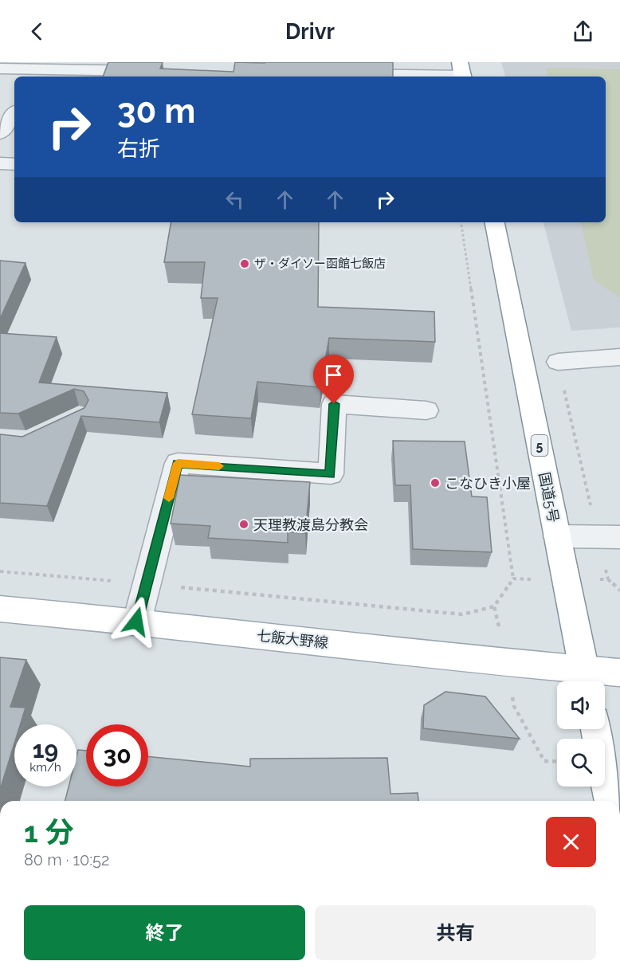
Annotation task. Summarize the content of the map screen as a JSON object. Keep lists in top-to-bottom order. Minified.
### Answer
{"streets":{"main road":["5","国道5号","七飯大野線"]},"crossings":[["国道5号","七飯大野線"]],"places":["ザ・ダイソー函館七飯店","こなひき小屋","天理教渡島分教会"],"page":{"header":"Drivr","turn":["30 m","右折"],"speed":"19 km/h","limit":"30","heading":["1 分","80 m · 10:52"],"buttons":["終了","共有"]}}
